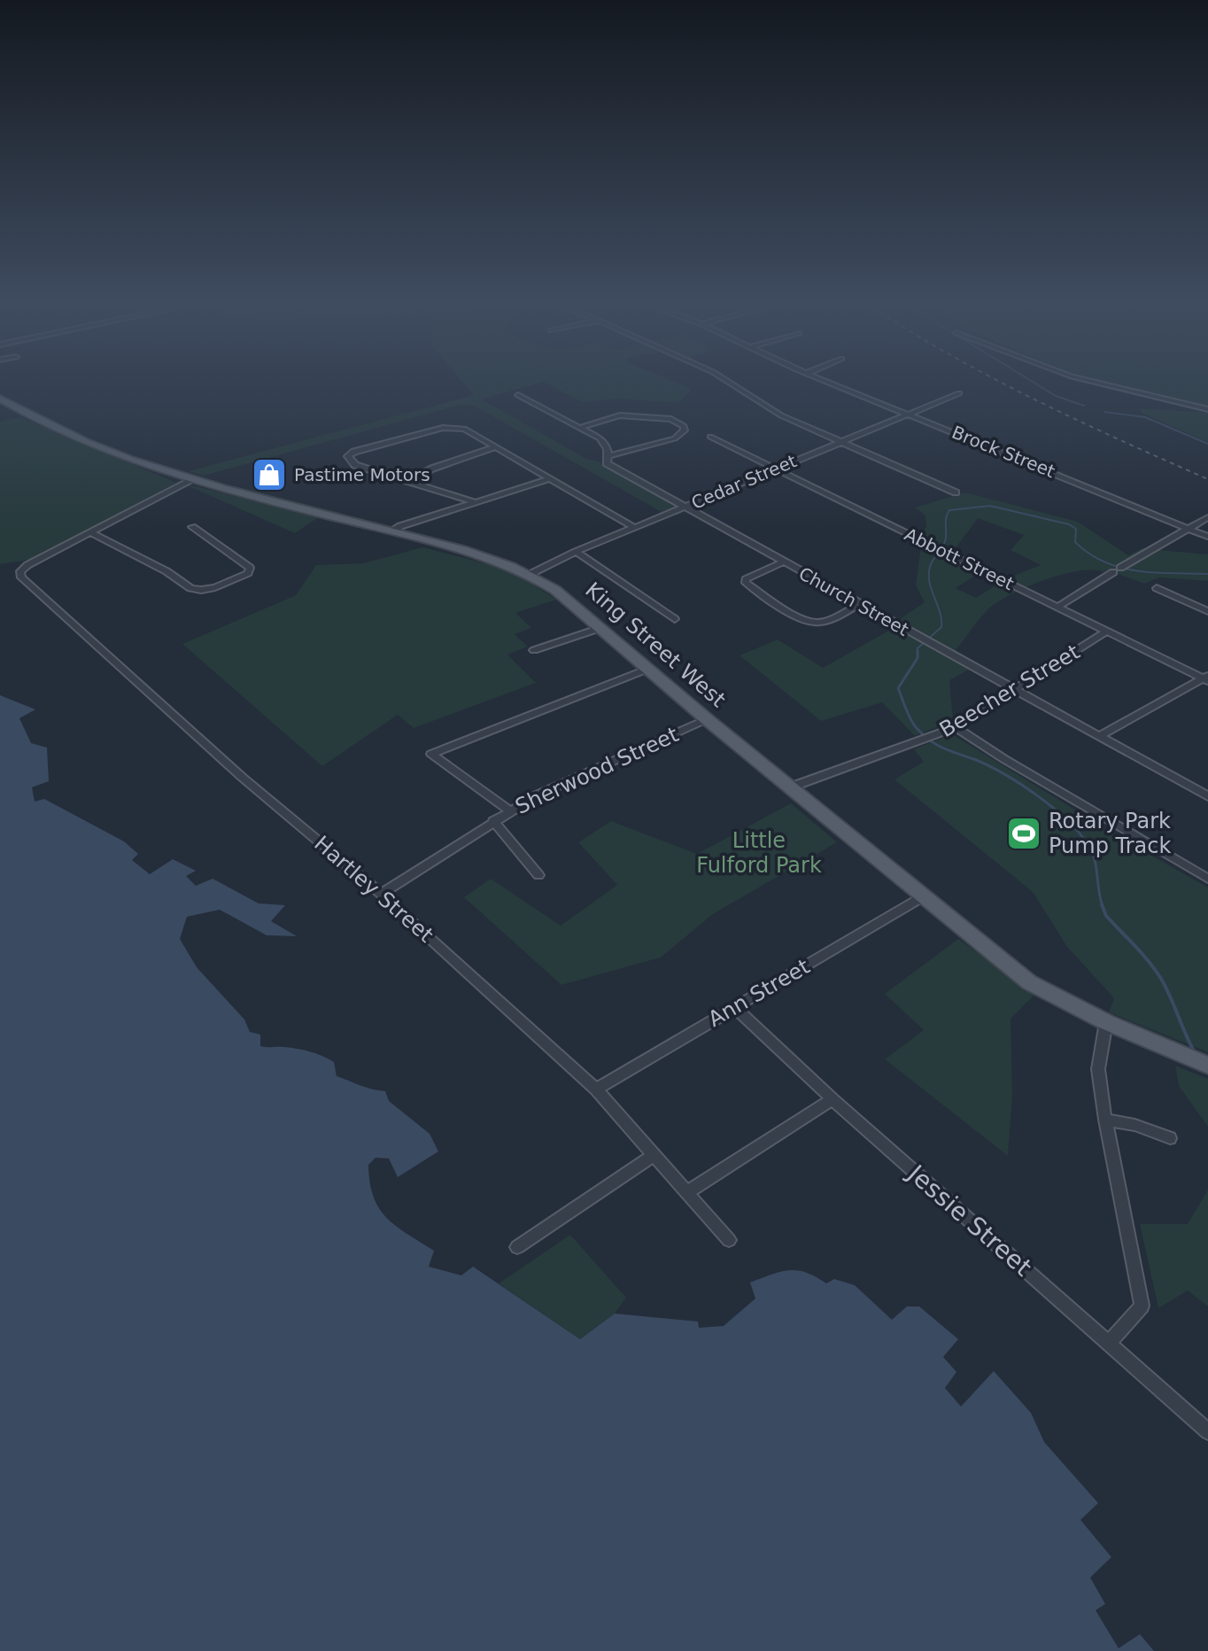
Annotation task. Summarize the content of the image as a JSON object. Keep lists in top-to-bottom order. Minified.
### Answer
{"streets":{"main road":["King Street West"],"street":["Brock Street","Cedar Street","Abbott Street","Church Street","Beecher Street","Sherwood Street","Hartley Street","Ann Street","Jessie Street"]},"crossings":[["Brock Street","Cedar Street"],["Cedar Street","Abbott Street"],["Cedar Street","Church Street"],["Cedar Street","King Street West"],["Abbott Street","Beecher Street"],["Church Street","Beecher Street"],["King Street West","Beecher Street"],["King Street West","Sherwood Street"],["King Street West","Ann Street"],["Sherwood Street","Hartley Street"],["Hartley Street","Ann Street"],["Ann Street","Jessie Street"]],"parks":["Little Fulford Park"],"places":{"shop":["Pastime Motors"],"sports":["Rotary Park Pump Track"]}}
